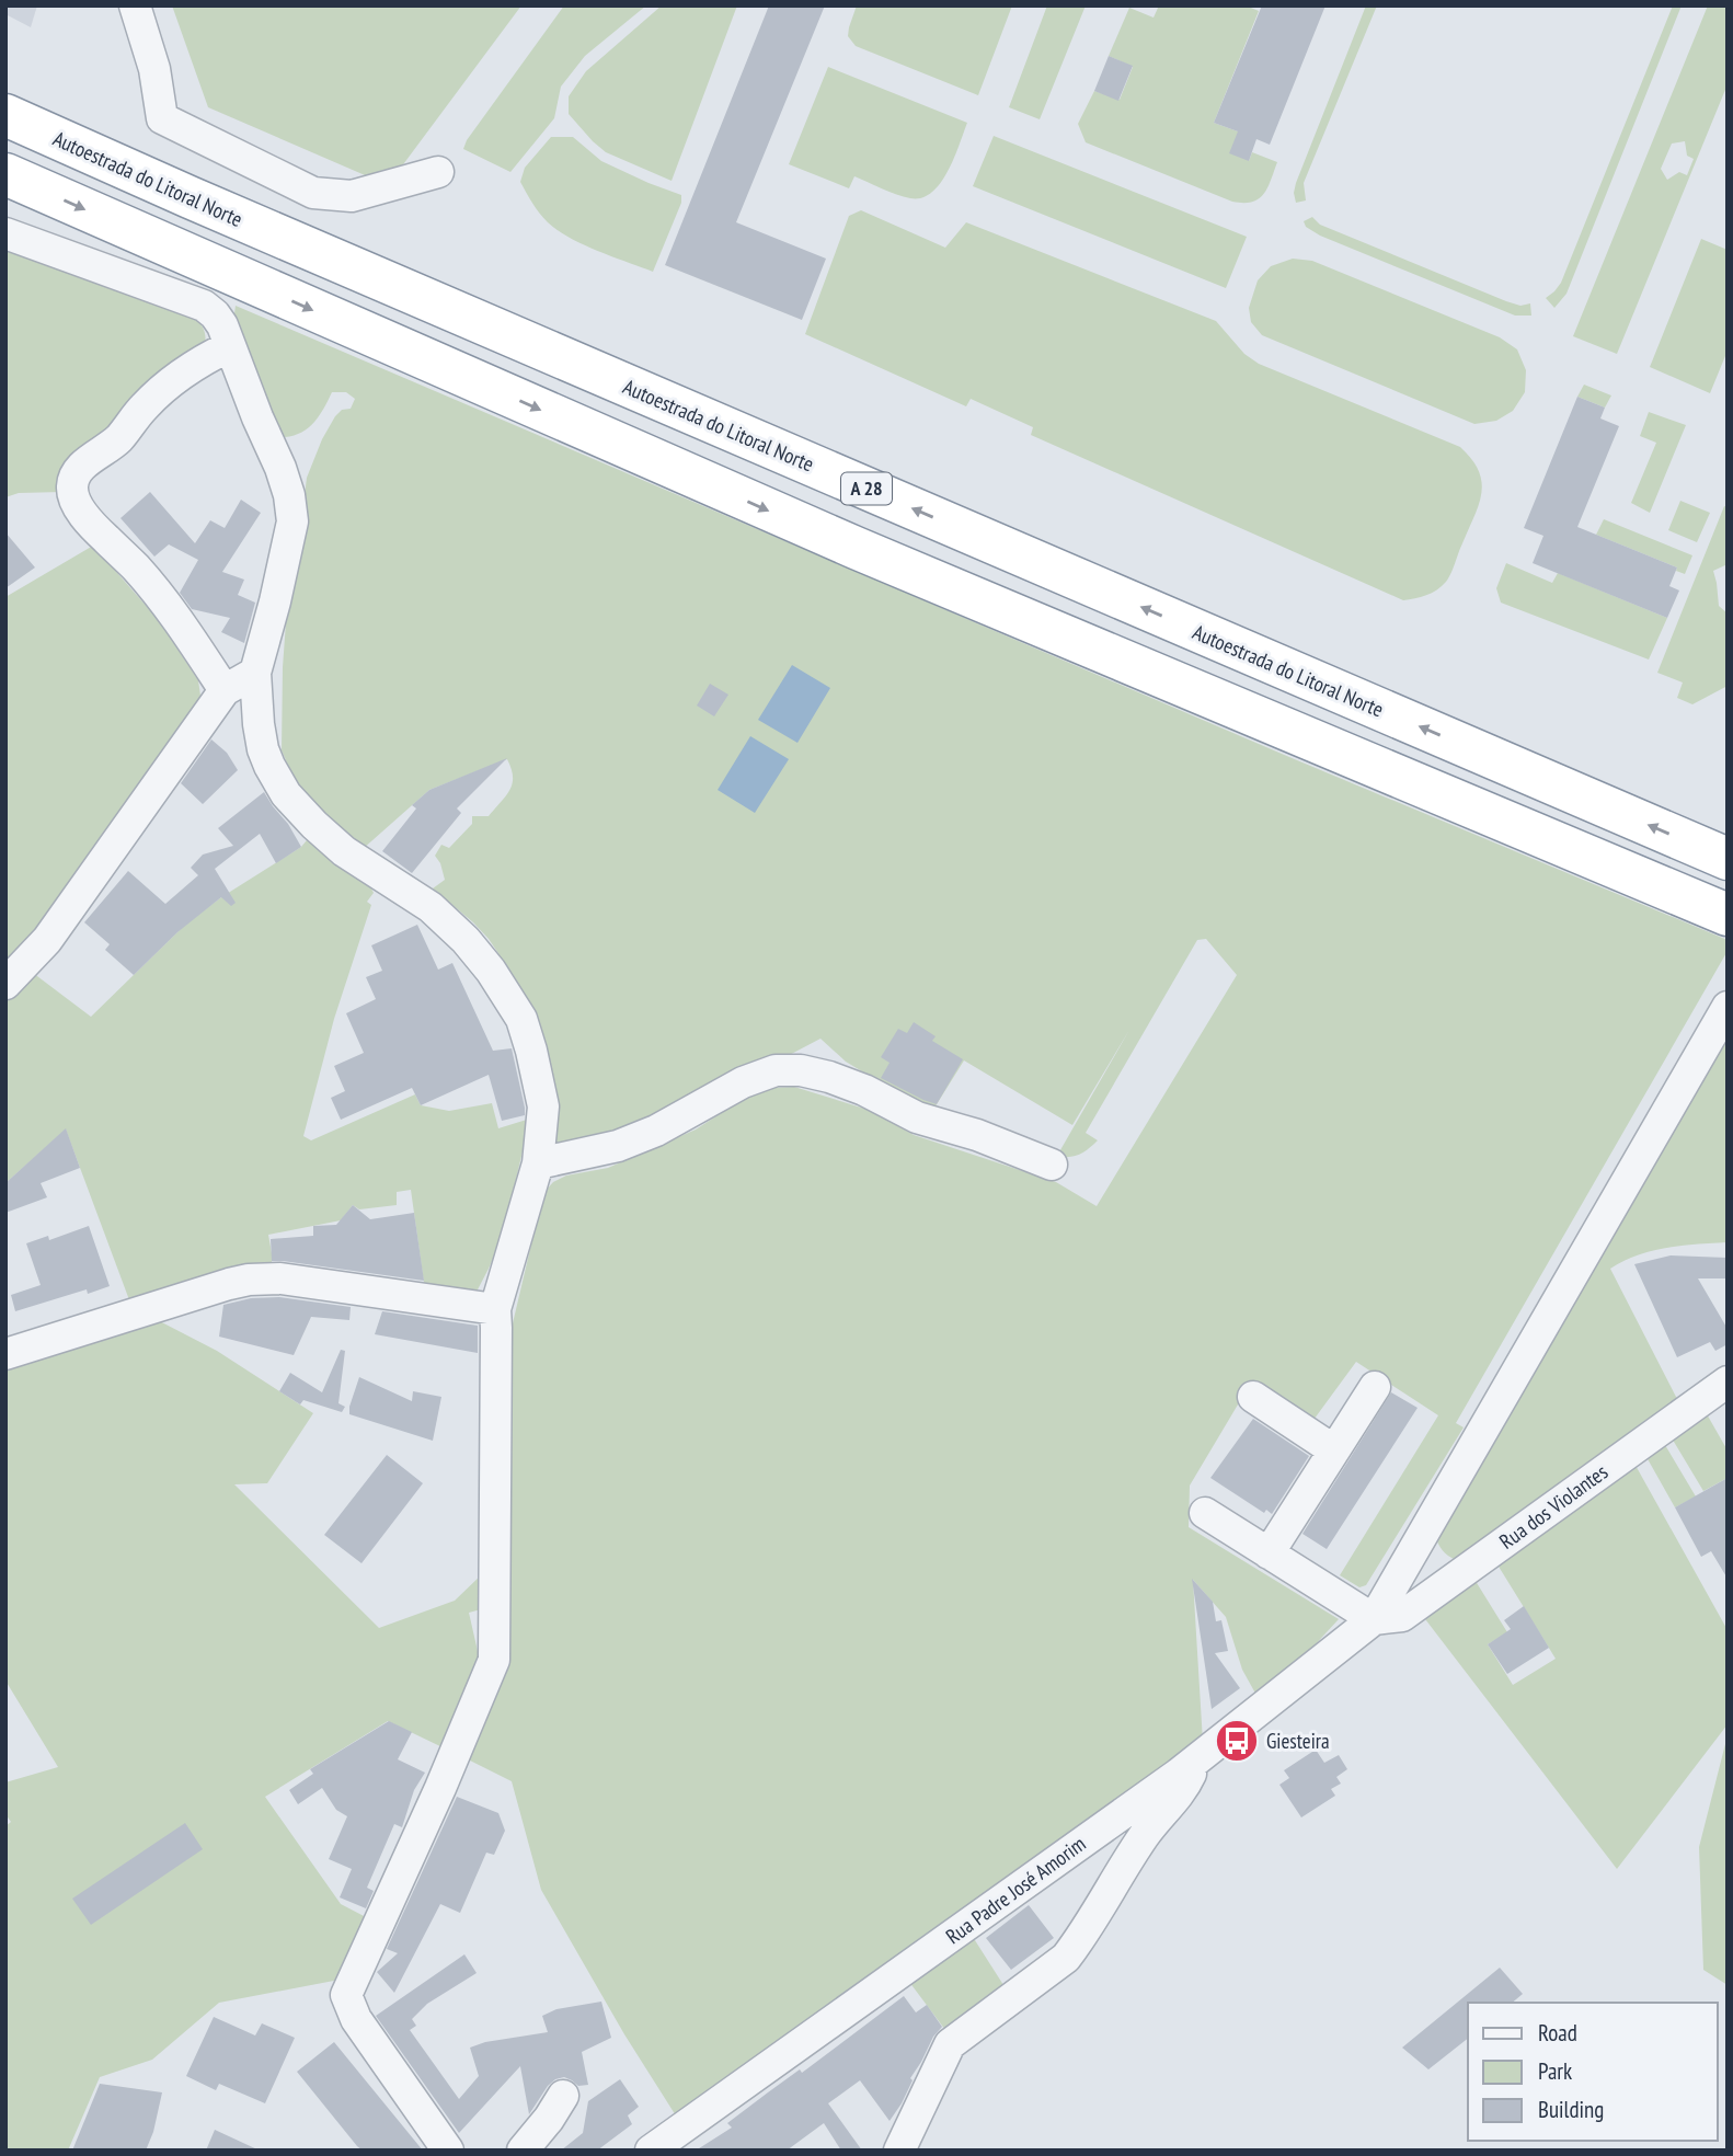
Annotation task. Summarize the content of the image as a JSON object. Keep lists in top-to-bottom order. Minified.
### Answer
{"streets":{"highway":["Autoestrada do Litoral Norte","A 28"],"street":["Rua dos Violantes","Rua Padre José Amorim"]},"crossings":[["Rua dos Violantes","Rua Padre José Amorim"]],"places":{"bus stop":["Giesteira"]},"legend":["Road","Park","Building"]}
